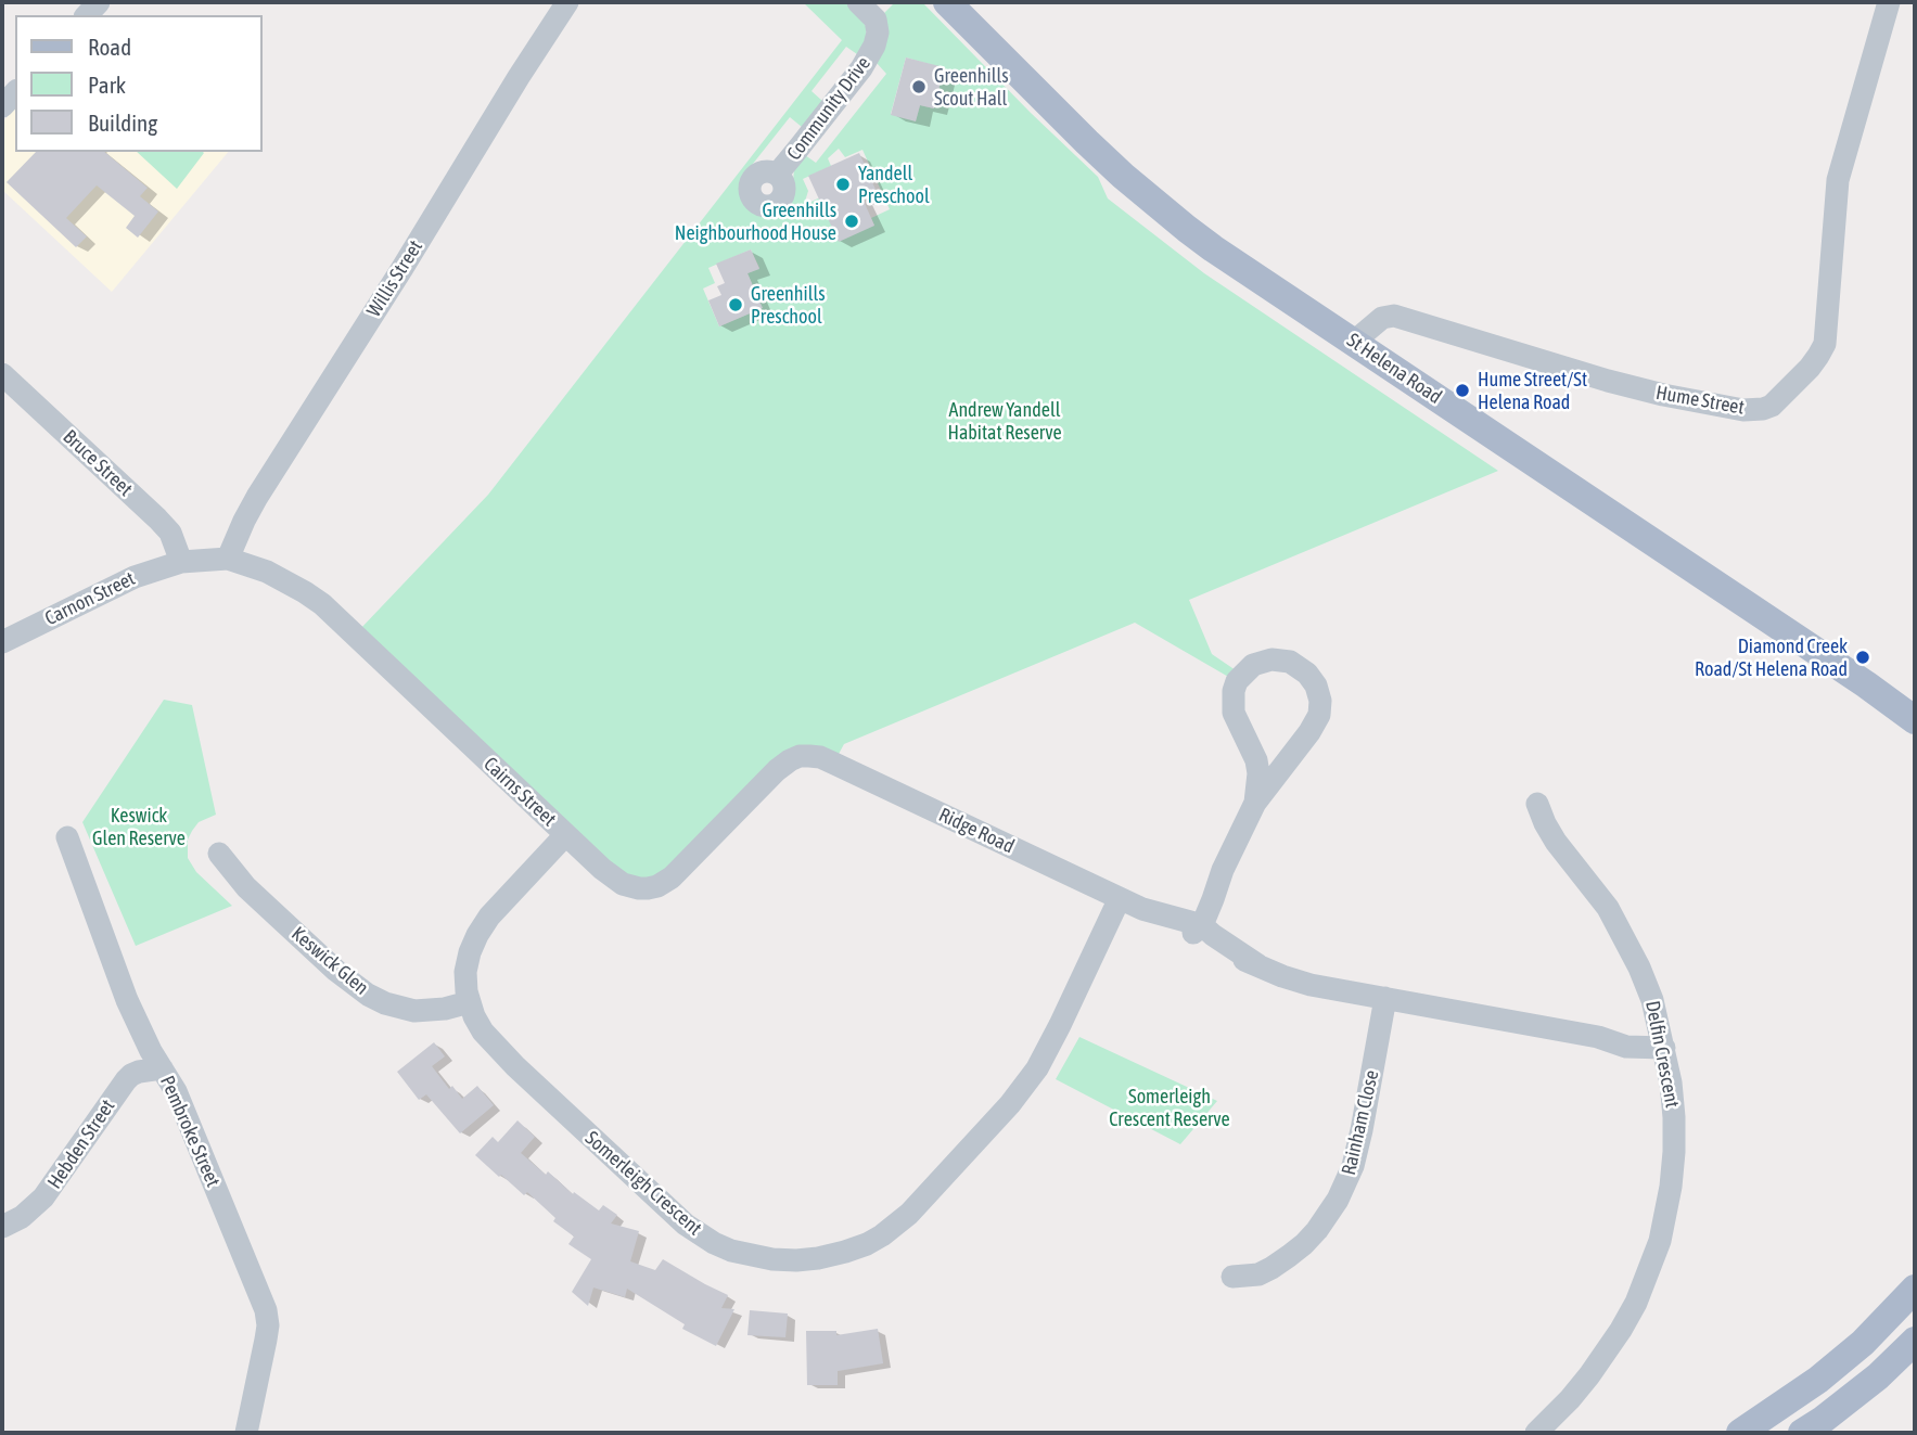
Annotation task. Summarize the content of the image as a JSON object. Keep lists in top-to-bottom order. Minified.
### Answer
{"streets":{"main road":["St Helena Road"],"street":["Community Drive","Willis Street","Hume Street","Bruce Street","Carnon Street","Cairns Street","Ridge Road","Keswick Glen","Delfin Crescent","Rainham Close","Pembroke Street","Hebden Street","Somerleigh Crescent"]},"crossings":[["Willis Street","Cairns Street"],["St Helena Road","Hume Street"],["Bruce Street","Carnon Street"],["Cairns Street","Ridge Road"],["Cairns Street","Somerleigh Crescent"],["Ridge Road","Delfin Crescent"],["Ridge Road","Rainham Close"],["Ridge Road","Somerleigh Crescent"],["Keswick Glen","Somerleigh Crescent"],["Pembroke Street","Hebden Street"]],"parks":["Andrew Yandell Habitat Reserve","Keswick Glen Reserve","Somerleigh Crescent Reserve"],"places":["Greenhills Scout Hall","Yandell Preschool","Greenhills Neighbourhood House","Greenhills Preschool","Hume Street/St Helena Road","Diamond Creek Road/St Helena Road"],"legend":["Road","Park","Building"]}
